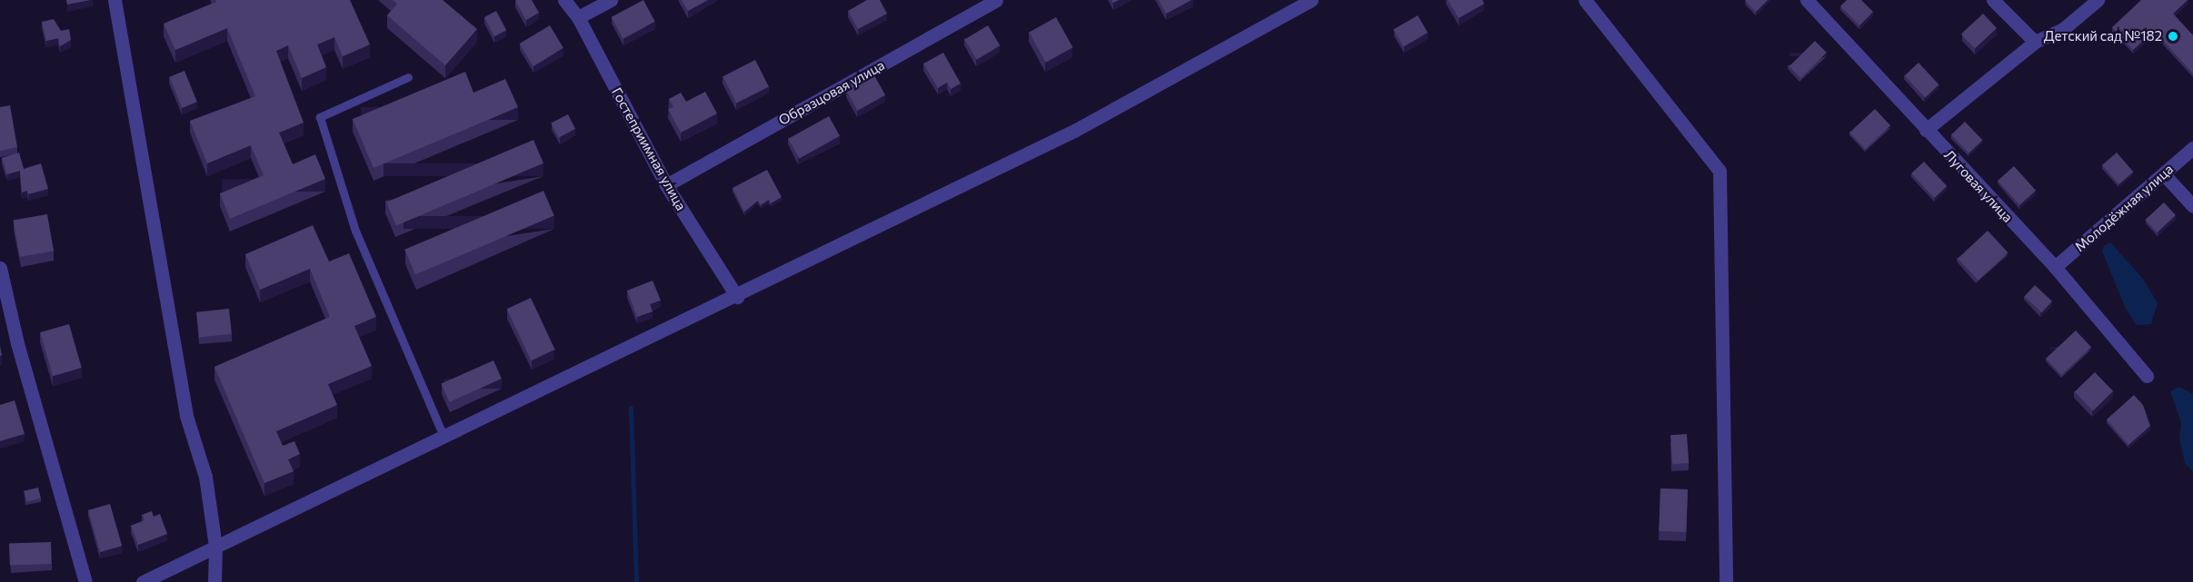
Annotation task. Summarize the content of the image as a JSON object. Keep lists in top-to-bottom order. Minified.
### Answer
{"streets":{"street":["Образцовая улица","Гостеприимная улица","Луговая улица","Молодёжная улица"]},"crossings":[["Образцовая улица","Гостеприимная улица"],["Луговая улица","Молодёжная улица"]],"places":["Детский сад №182"]}
